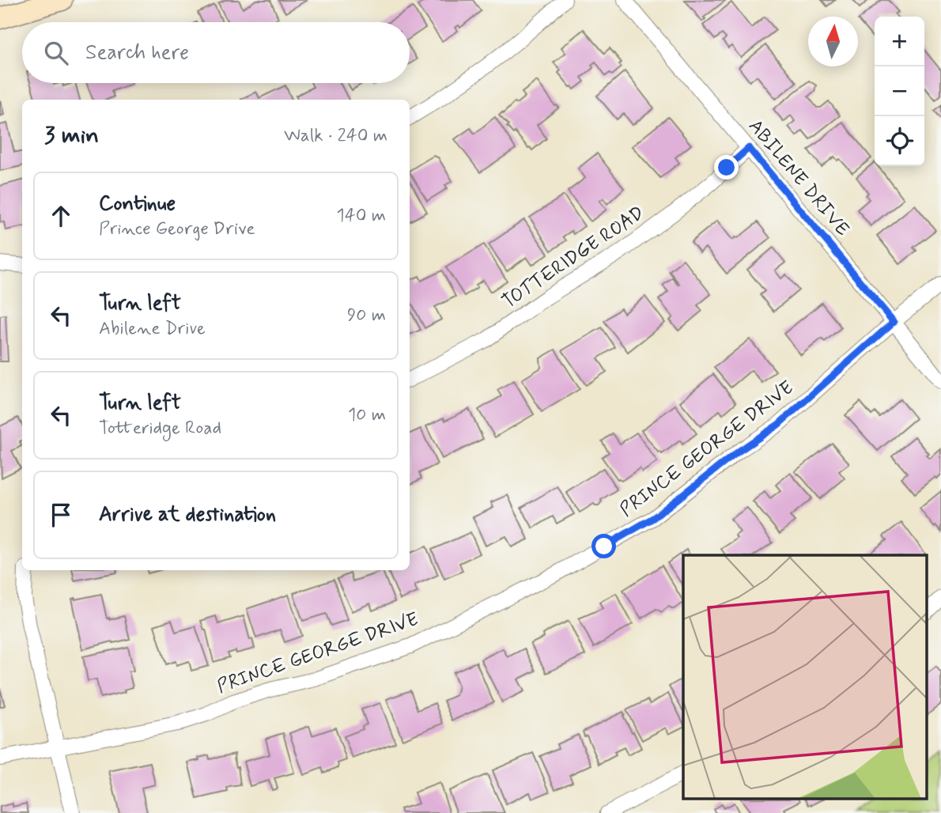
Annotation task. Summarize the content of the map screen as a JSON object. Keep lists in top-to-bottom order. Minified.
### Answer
{"streets":{"street":["ABILENE DRIVE","TOTTERIDGE ROAD","PRINCE GEORGE DRIVE"]},"crossings":[["ABILENE DRIVE","TOTTERIDGE ROAD"],["ABILENE DRIVE","PRINCE GEORGE DRIVE"]],"north":"top","page":{"map_buttons":["+","−"],"search":"Search here","heading":["3 min","Walk · 240 m"],"list":[["Continue","Prince George Drive","140 m"],["Turn left","Abilene Drive","90 m"],["Turn left","Totteridge Road","10 m"],"Arrive at destination"]}}
